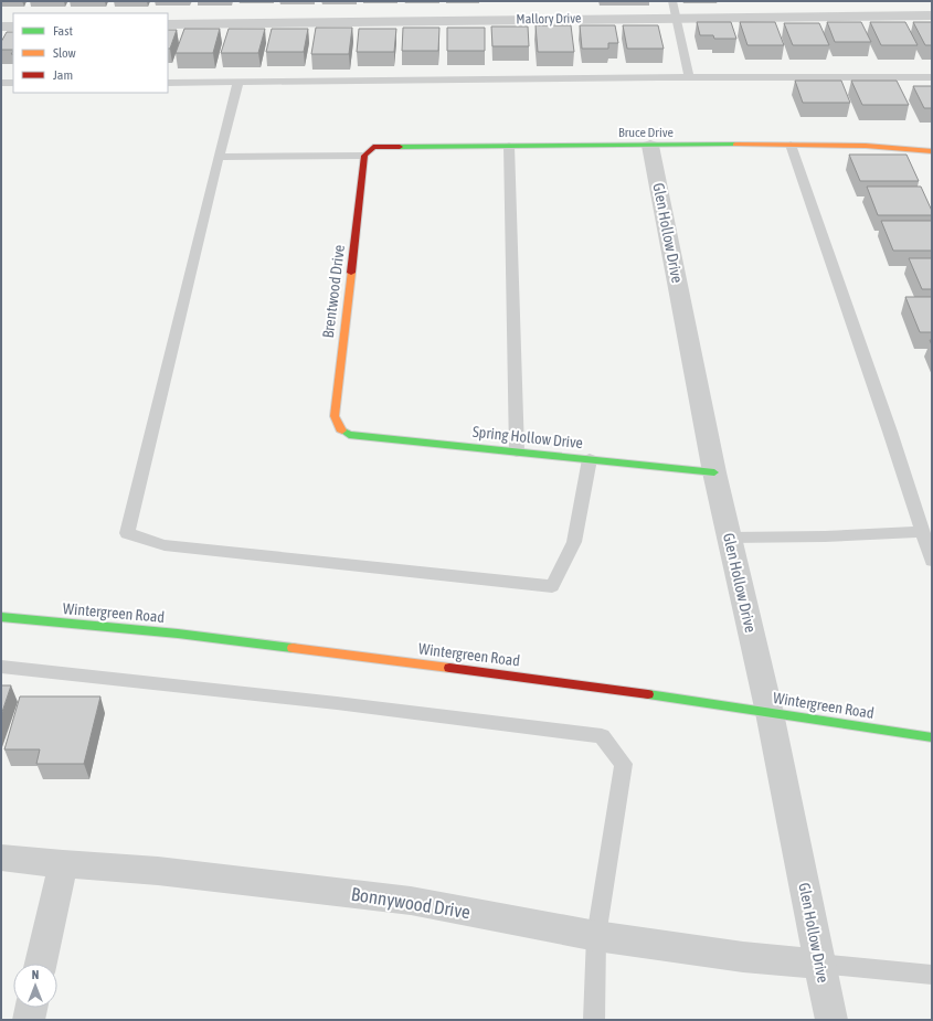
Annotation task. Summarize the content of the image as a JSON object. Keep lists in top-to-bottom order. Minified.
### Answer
{"streets":{"street":["Mallory Drive","Bruce Drive","Glen Hollow Drive","Brentwood Drive","Spring Hollow Drive","Wintergreen Road","Bonnywood Drive"]},"crossings":[["Bruce Drive","Glen Hollow Drive"],["Bruce Drive","Brentwood Drive"],["Glen Hollow Drive","Spring Hollow Drive"],["Glen Hollow Drive","Wintergreen Road"],["Glen Hollow Drive","Bonnywood Drive"],["Brentwood Drive","Spring Hollow Drive"]],"legend":["Fast","Slow","Jam"],"north":"top"}
